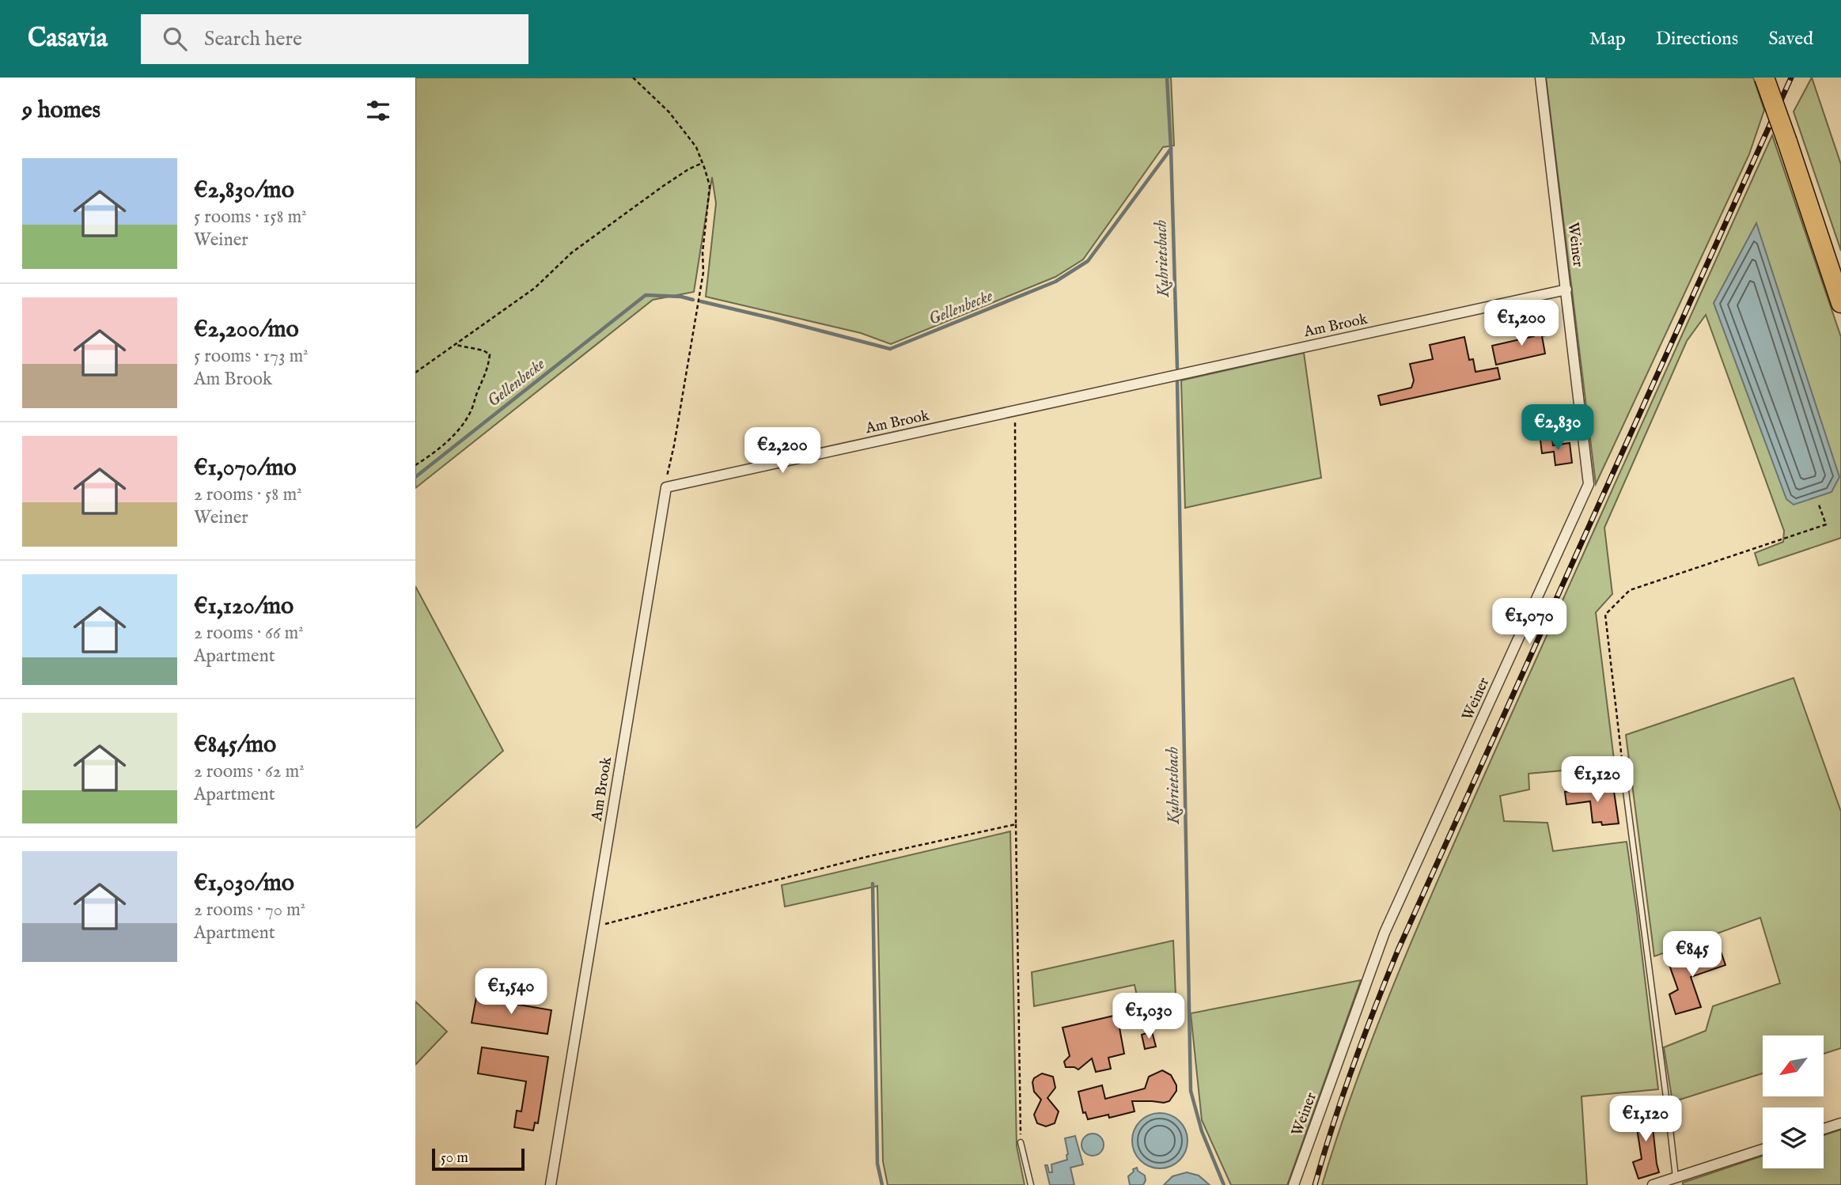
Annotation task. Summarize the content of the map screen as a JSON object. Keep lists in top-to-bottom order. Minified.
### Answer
{"streets":{"street":["Weiner","Am Brook"]},"crossings":[["Weiner","Am Brook"]],"water":["Kuhrietsbach","Gellenbecke"],"scale_bar":"50 m","north":"bottom left","page":{"header":"Casavia","search":"Search here","nav":["Map","Directions","Saved"],"heading":"9 homes","list":[{"name":"€2,830/mo","note":"5 rooms · 158 m² · Weiner"},{"name":"€2,200/mo","note":"5 rooms · 173 m² · Am Brook"},{"name":"€1,070/mo","note":"2 rooms · 58 m² · Weiner"},{"name":"€1,120/mo","note":"2 rooms · 66 m² · Apartment"},{"name":"€845/mo","note":"2 rooms · 62 m² · Apartment"},{"name":"€1,030/mo","note":"2 rooms · 70 m² · Apartment"}],"price":["€1,200","€2,830","€2,200","€1,070","€1,120","€845","€1,540","€1,030","€1,120"],"scale":"50 m"}}
